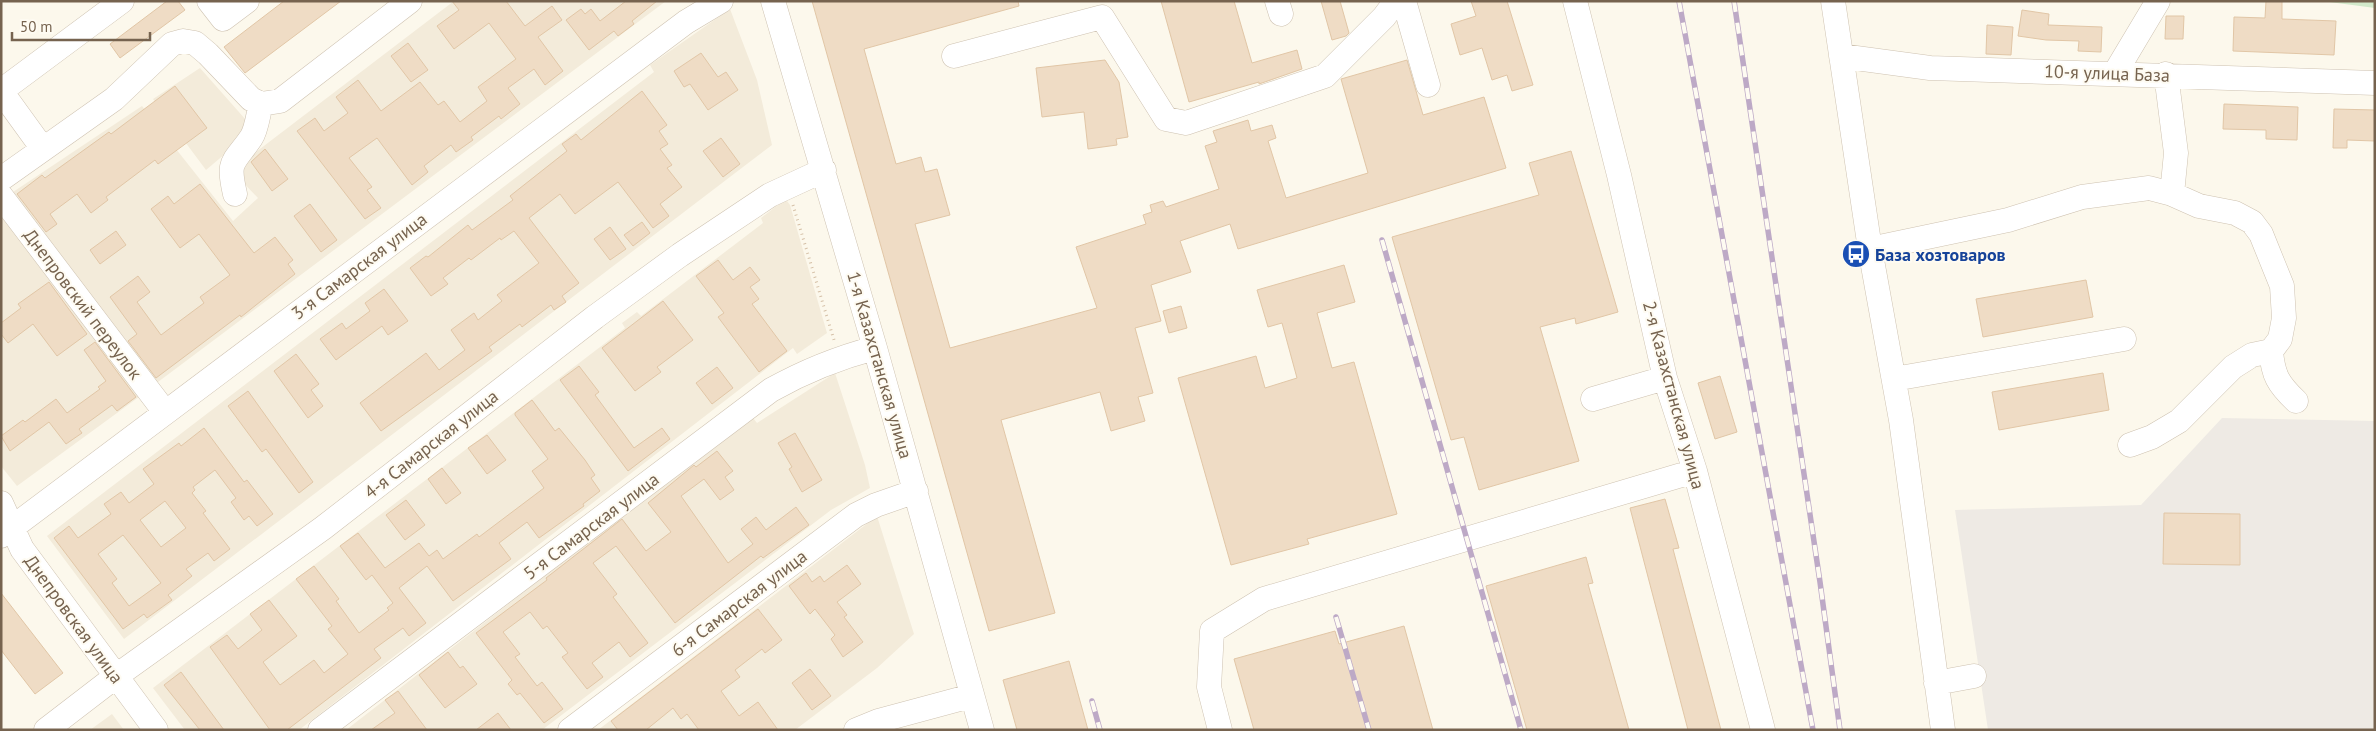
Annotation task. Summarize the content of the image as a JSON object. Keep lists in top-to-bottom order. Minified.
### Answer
{"streets":{"street":["10-я улица База","3-я Самарская улица","Днепровский переулок","1-я Казахстанская улица","2-я Казахстанская улица","4-я Самарская улица","5-я Самарская улица","6-я Самарская улица","Днепровская улица"]},"crossings":[["3-я Самарская улица","Днепровский переулок"],["3-я Самарская улица","Днепровская улица"],["1-я Казахстанская улица","4-я Самарская улица"],["1-я Казахстанская улица","5-я Самарская улица"],["1-я Казахстанская улица","6-я Самарская улица"],["4-я Самарская улица","Днепровская улица"]],"places":{"bus stop":["База хозтоваров"]},"scale_bar":"50 m"}
